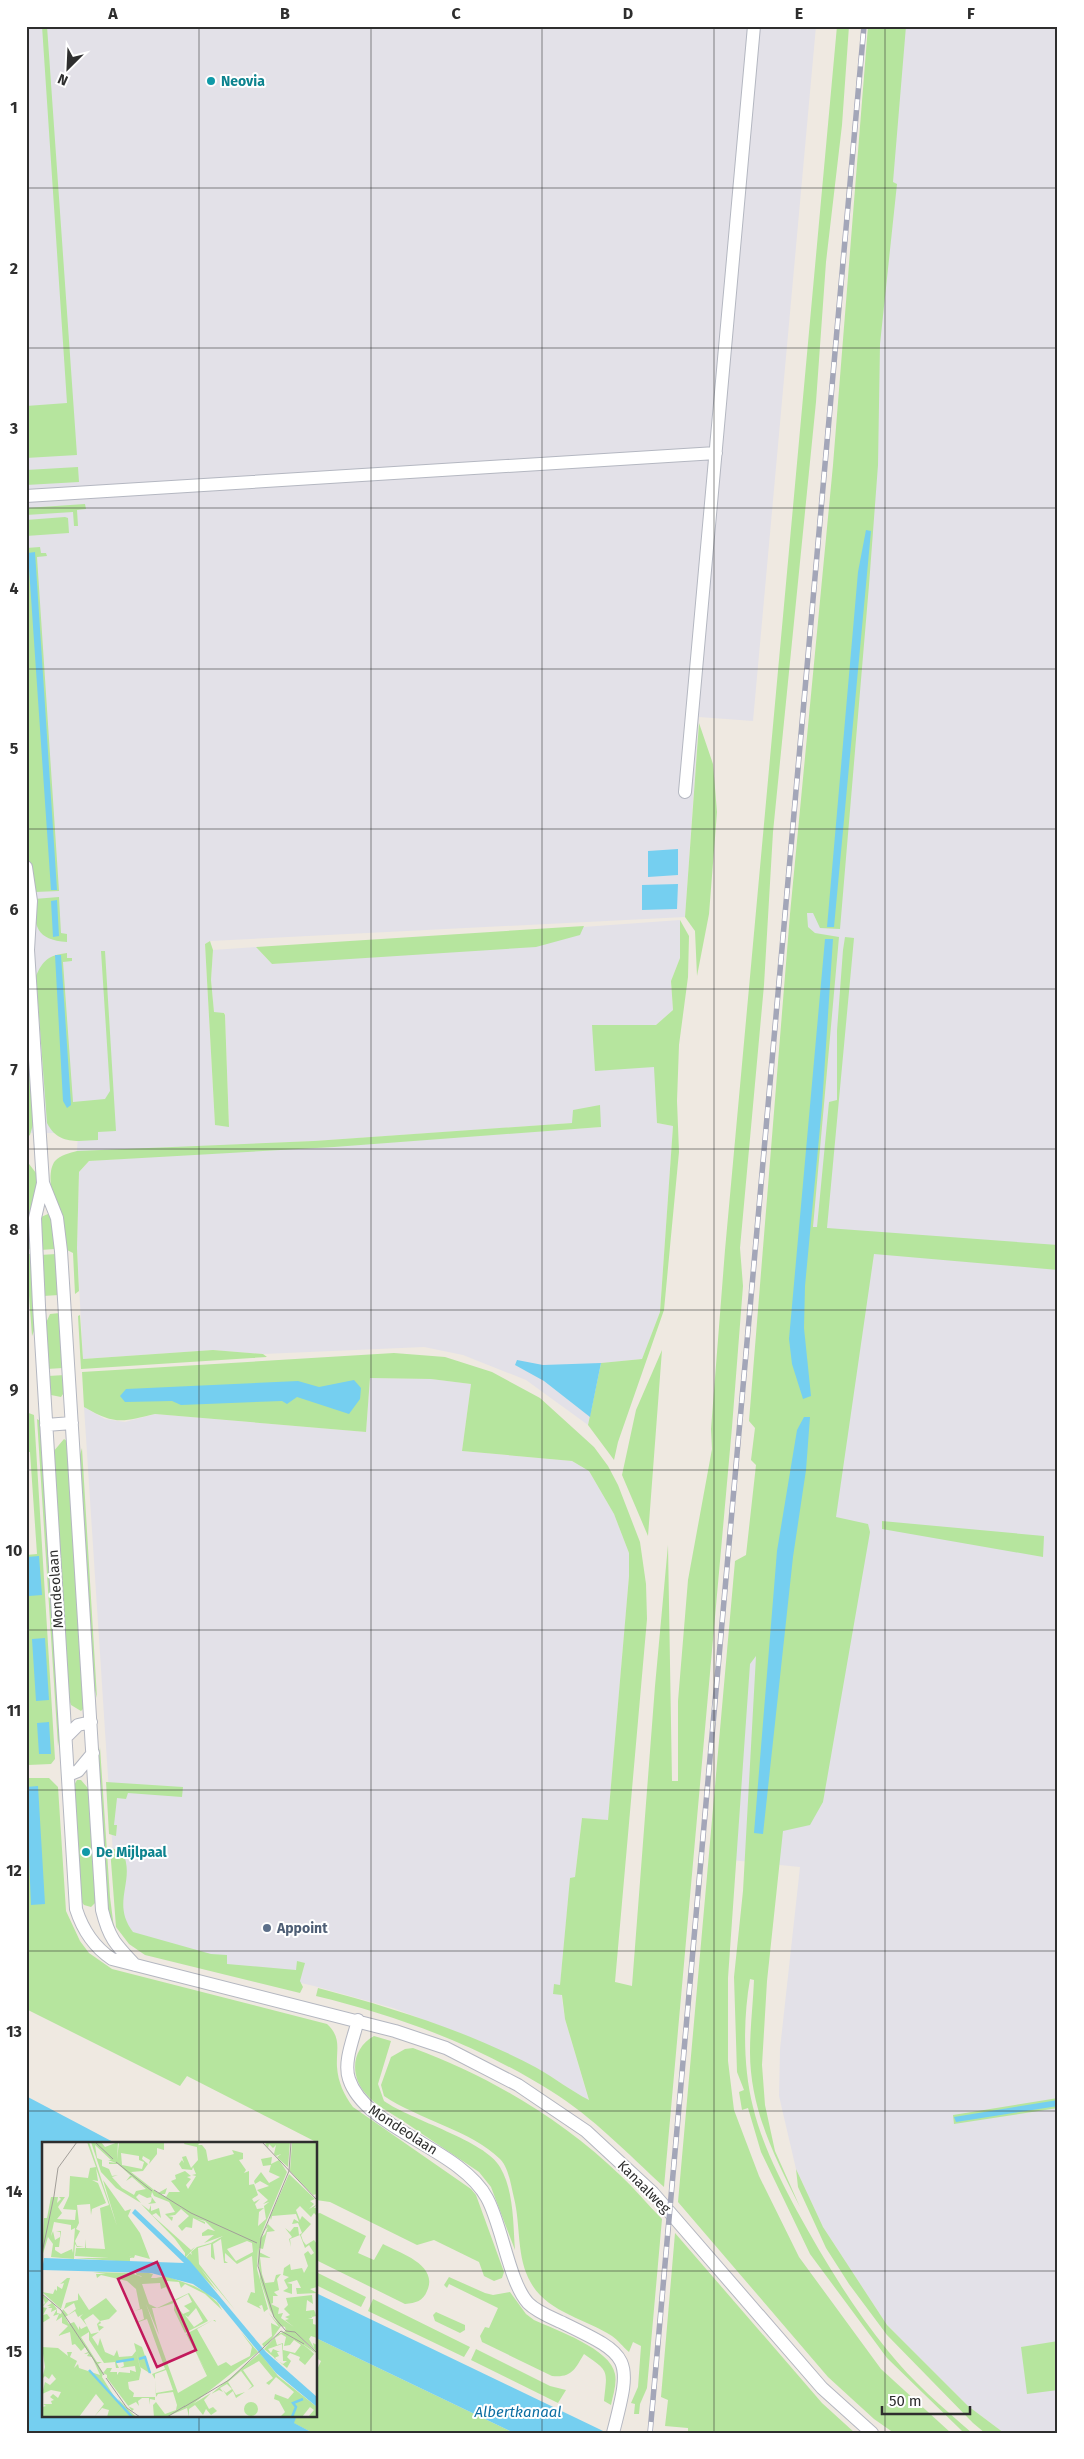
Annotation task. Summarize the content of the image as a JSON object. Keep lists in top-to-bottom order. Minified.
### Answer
{"streets":{"street":["Mondeolaan","Kanaalweg"]},"crossings":[["Mondeolaan","Kanaalweg"]],"water":["Albertkanaal"],"places":["Neovia","De Mijlpaal","Appoint"],"scale_bar":"50 m","north":"bottom left","grid":{"columns":["A","B","C","D","E","F"],"rows":["1","2","3","4","5","6","7","8","9","10","11","12","13","14","15"]}}
